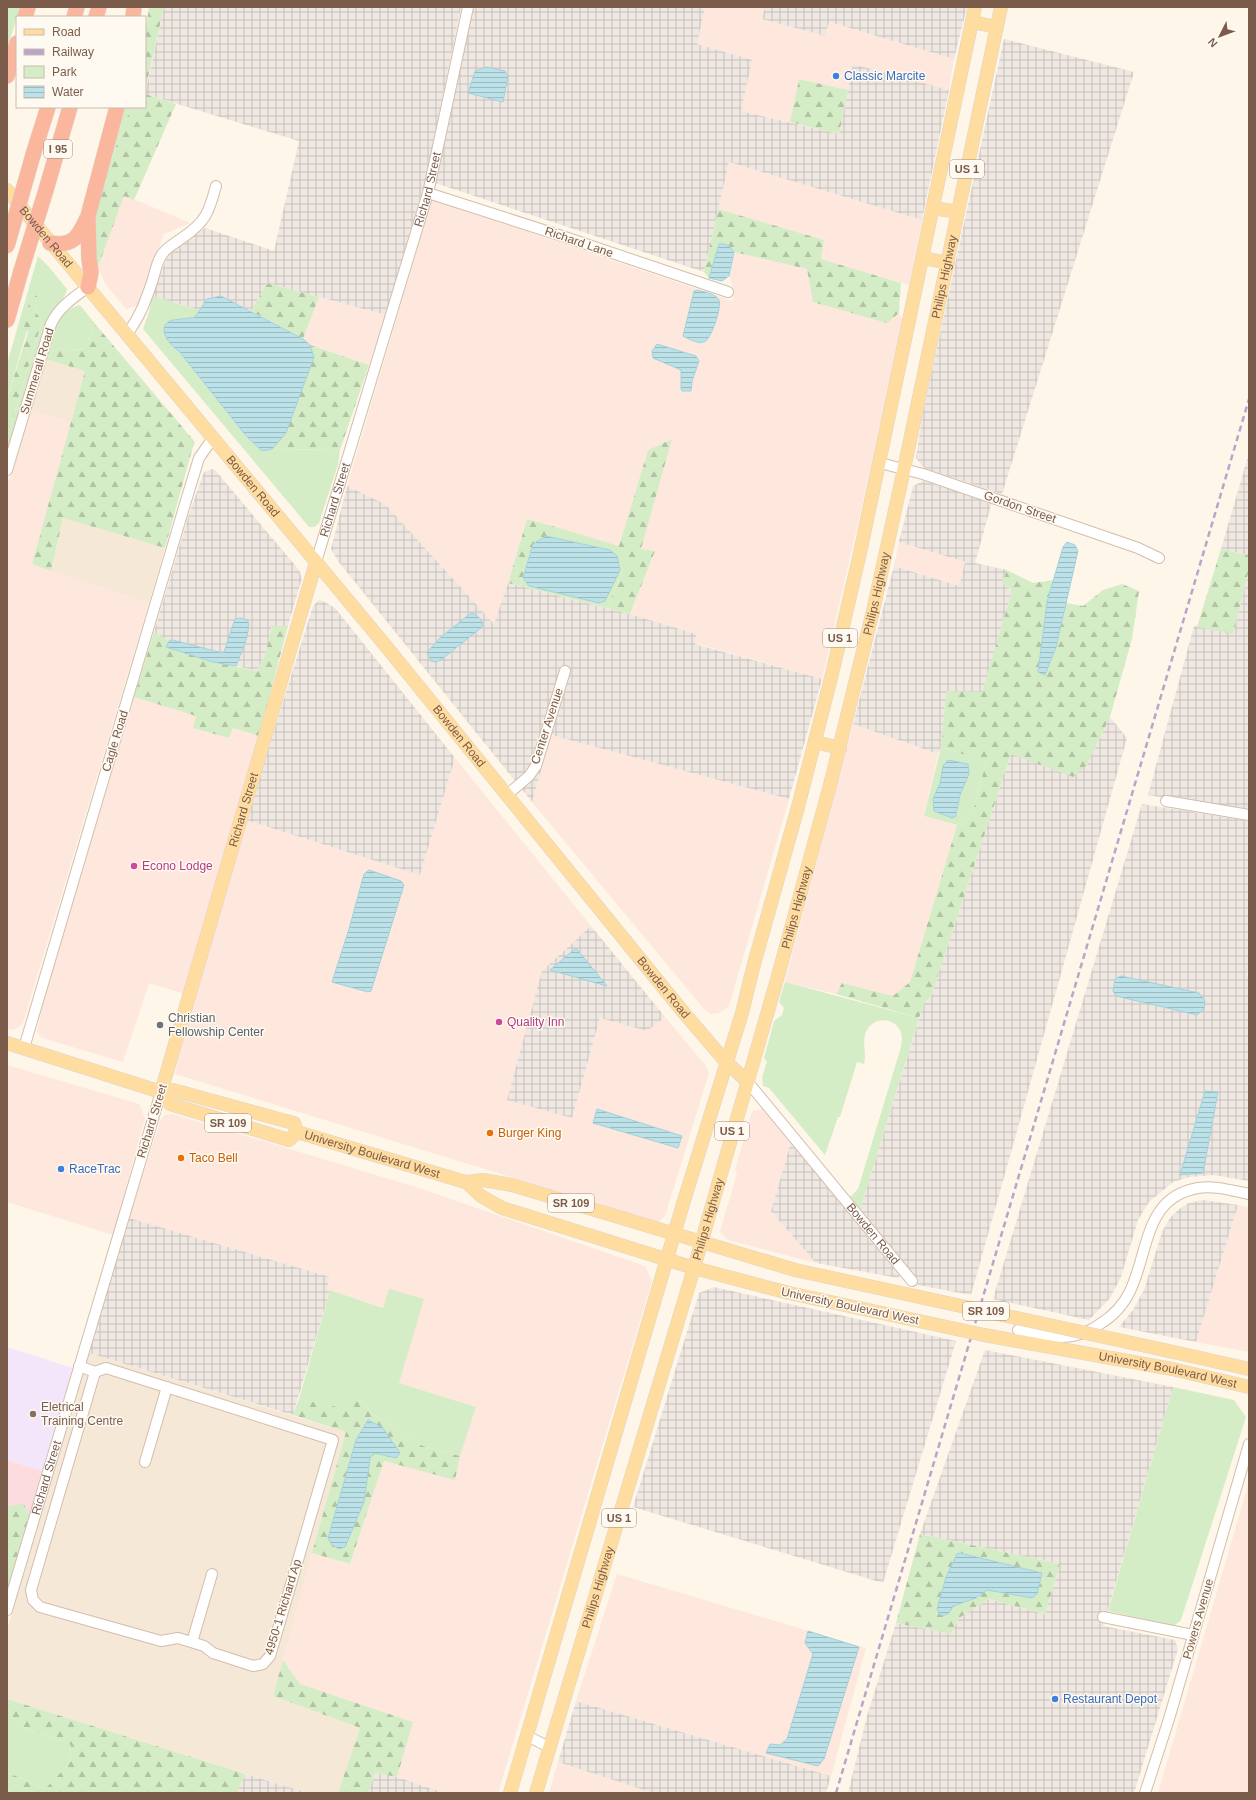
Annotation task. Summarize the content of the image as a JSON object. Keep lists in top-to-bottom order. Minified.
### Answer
{"streets":{"highway":["I 95"],"main road":["US 1","Richard Street","Bowden Road","Philips Highway","SR 109","University Boulevard West"],"street":["Richard Lane","Summerall Road","Gordon Street","Center Avenue","Cagle Road","4950-1 Richard Ap","Powers Avenue"]},"crossings":[["US 1","Bowden Road"],["US 1","Gordon Street"],["US 1","University Boulevard West"],["Richard Street","Bowden Road"],["Richard Street","Richard Lane"],["Richard Street","University Boulevard West"],["Richard Street","4950-1 Richard Ap"],["Bowden Road","Philips Highway"],["Bowden Road","Summerall Road"],["Bowden Road","Center Avenue"],["Bowden Road","Cagle Road"],["Philips Highway","Gordon Street"],["Philips Highway","University Boulevard West"],["Cagle Road","University Boulevard West"]],"places":["Classic Marcite","Econo Lodge","Quality Inn","Christian Fellowship Center","Burger King","Taco Bell","RaceTrac","Eletrical Training Centre","Restaurant Depot"],"legend":["Road","Railway","Park","Water"],"north":"bottom left"}
